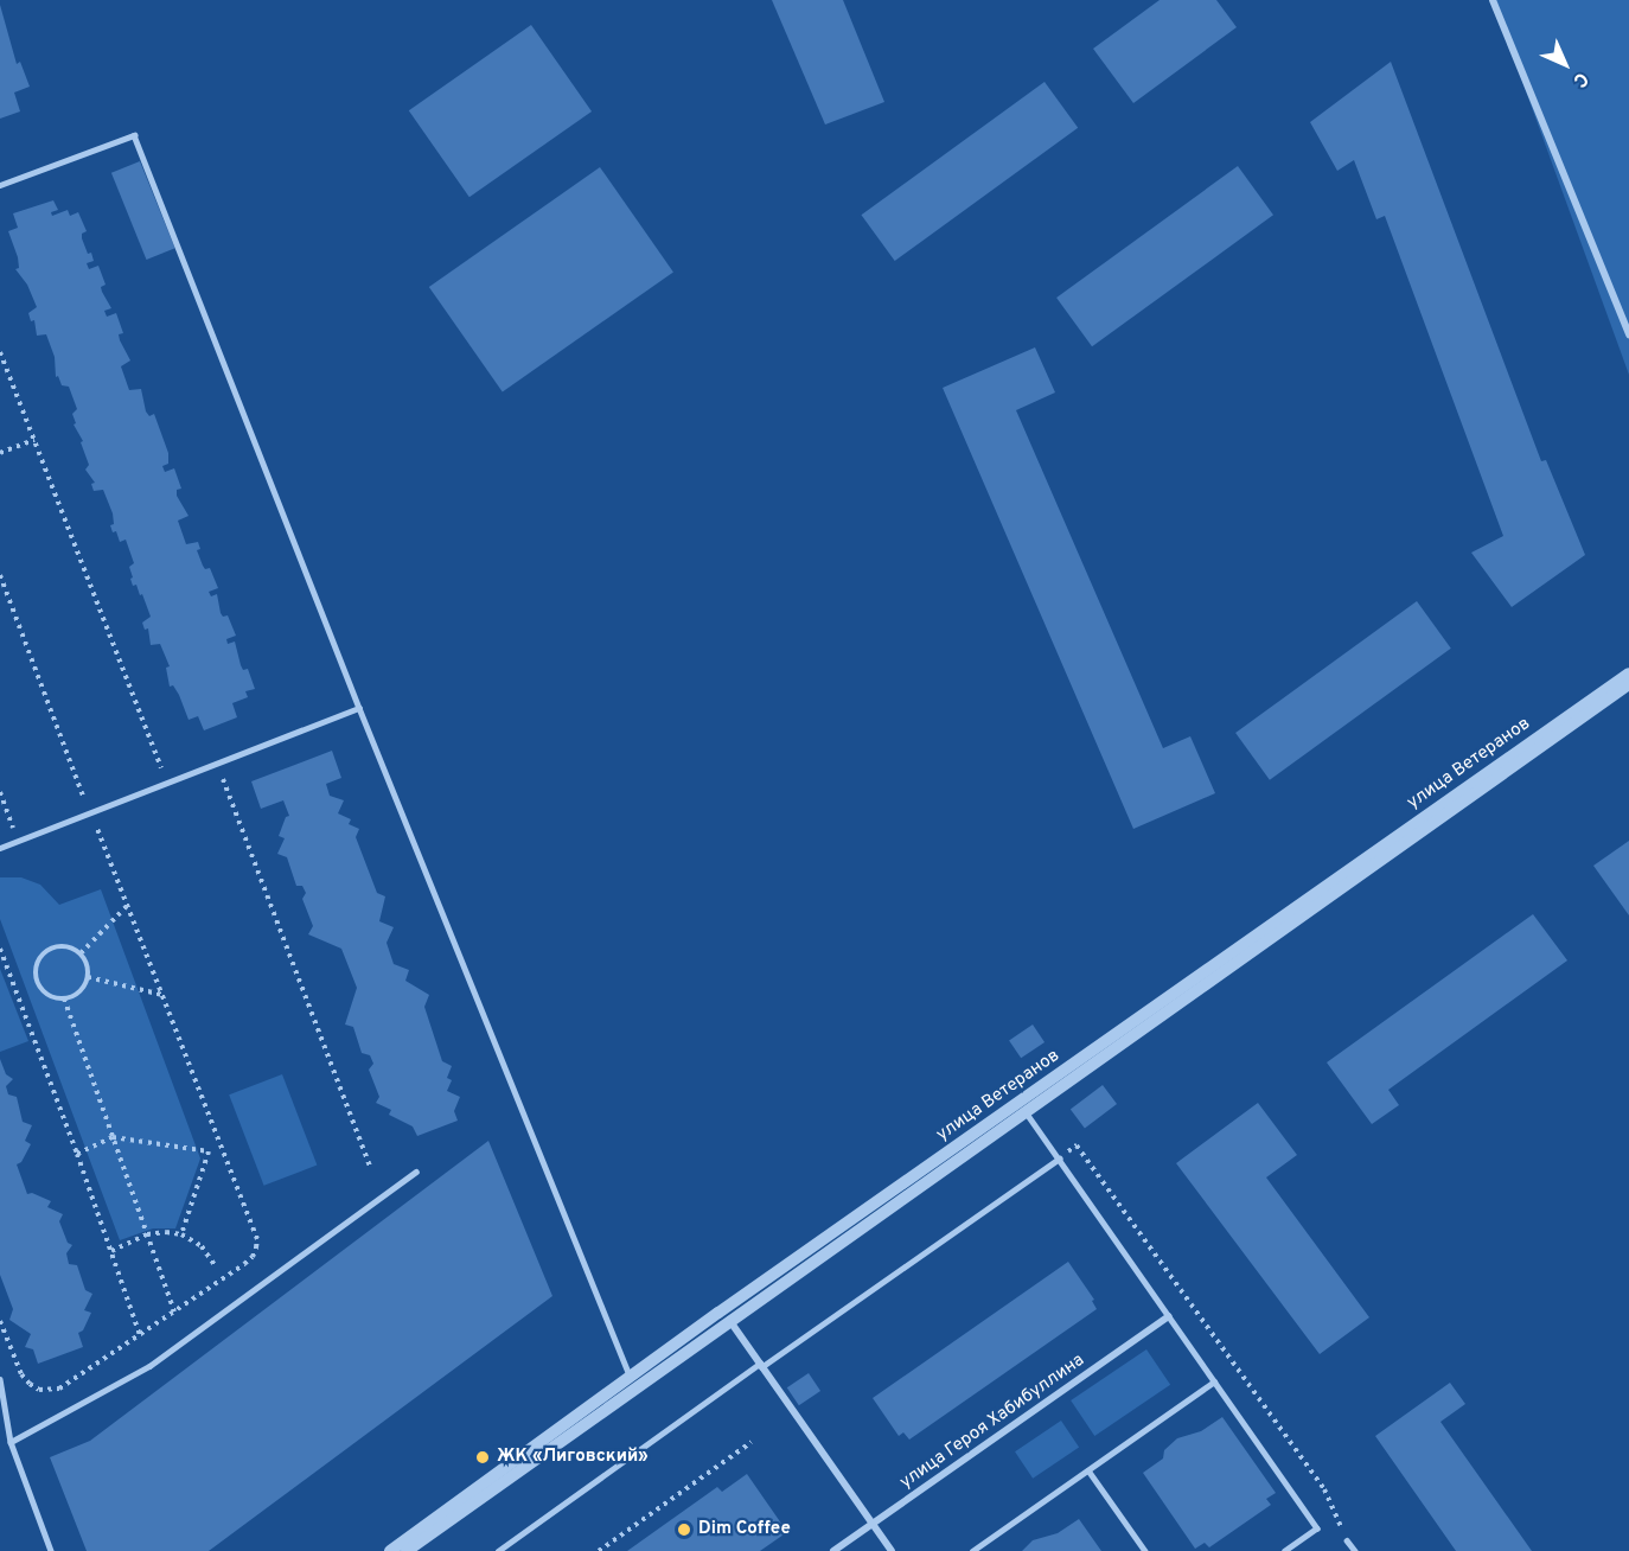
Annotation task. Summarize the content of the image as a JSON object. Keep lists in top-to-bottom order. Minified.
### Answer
{"streets":{"street":["улица Ветеранов","улица Героя Хабибуллина"]},"places":["ЖК «Лиговский»","Dim Coffee"],"north":"bottom right"}
